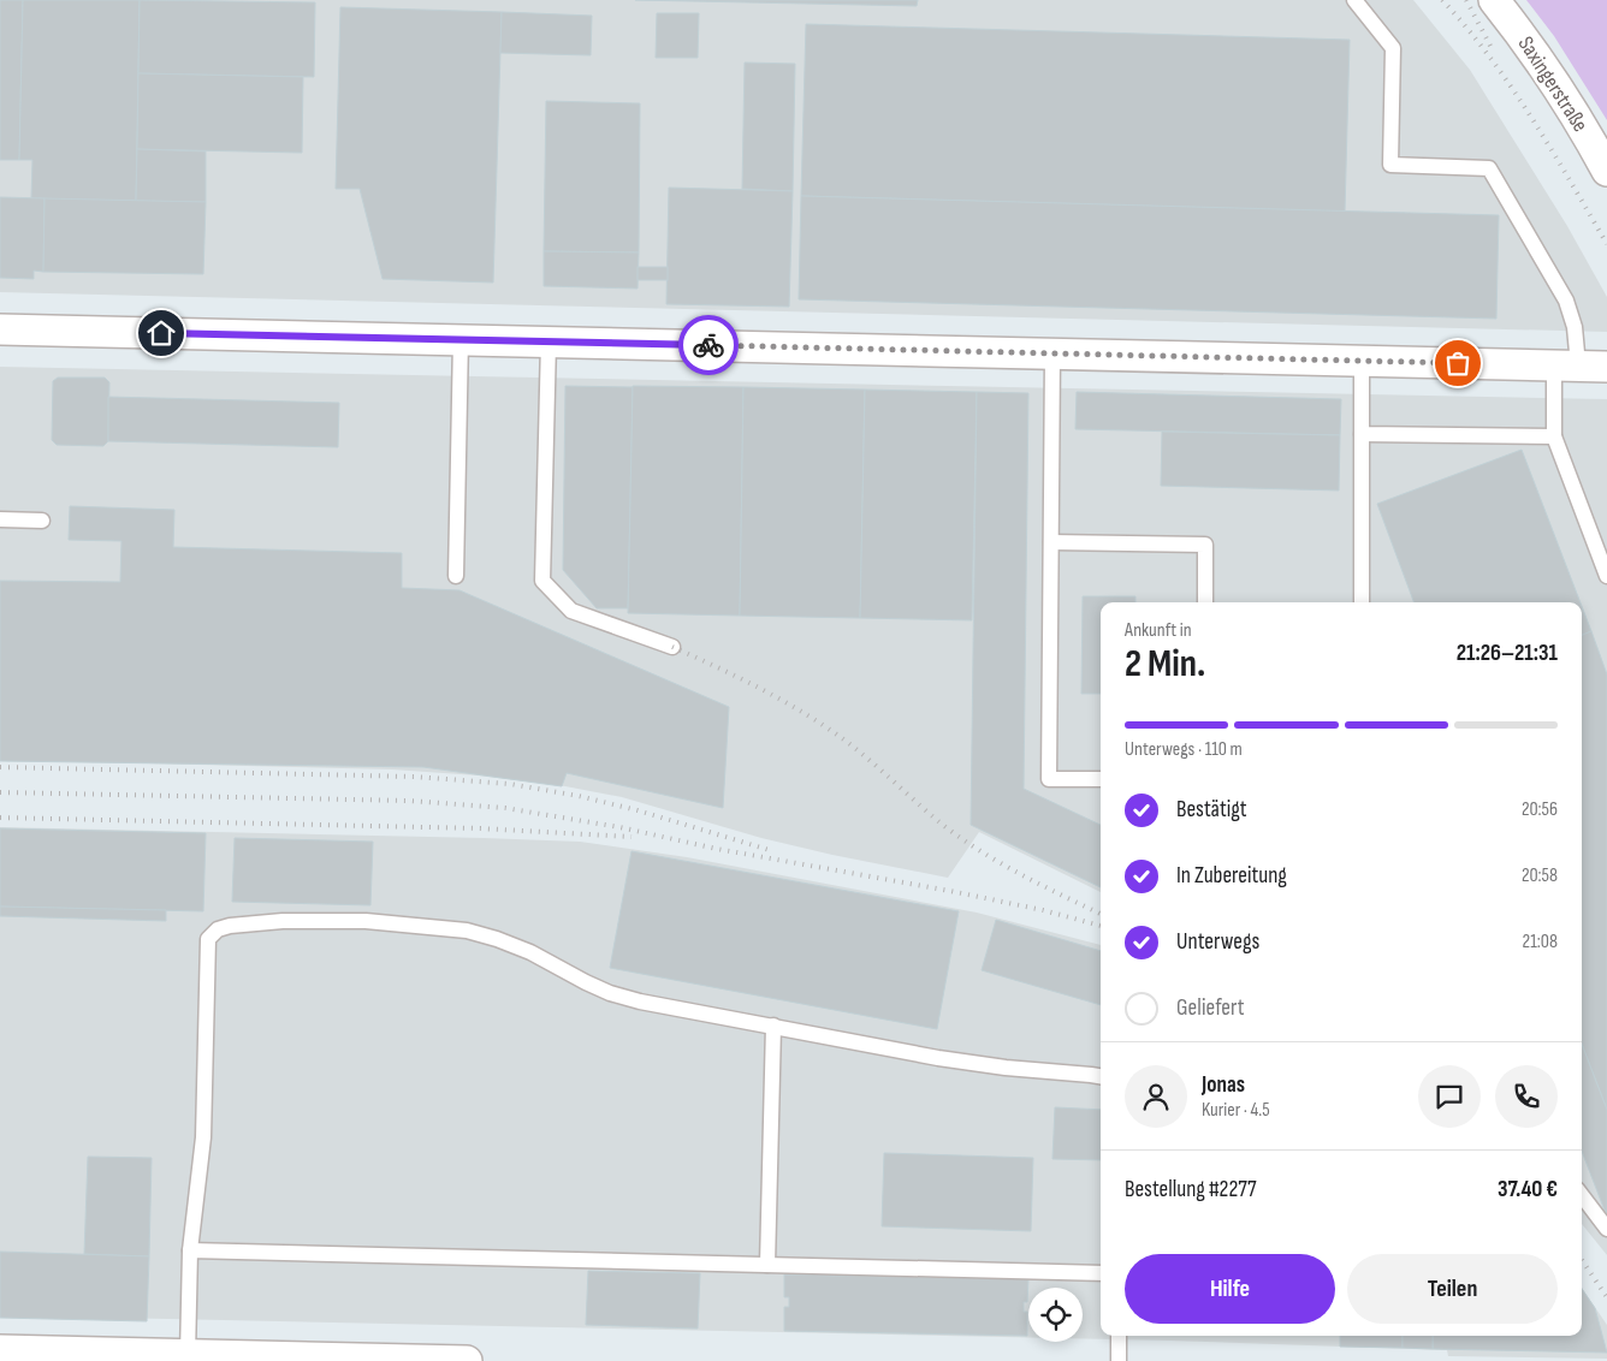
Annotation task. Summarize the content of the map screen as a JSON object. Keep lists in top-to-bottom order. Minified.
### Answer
{"streets":{"street":["Saxingerstraße"]},"page":{"heading":["2 Min.","Ankunft in","21:26–21:31"],"panel":["Jonas","Kurier · 4.5","Bestellung #2277","37.40 €"],"bar":"Unterwegs · 110 m","list":[["Bestätigt","20:56"],["In Zubereitung","20:58"],["Unterwegs","21:08"],"Geliefert"],"buttons":["Hilfe","Teilen"]}}
